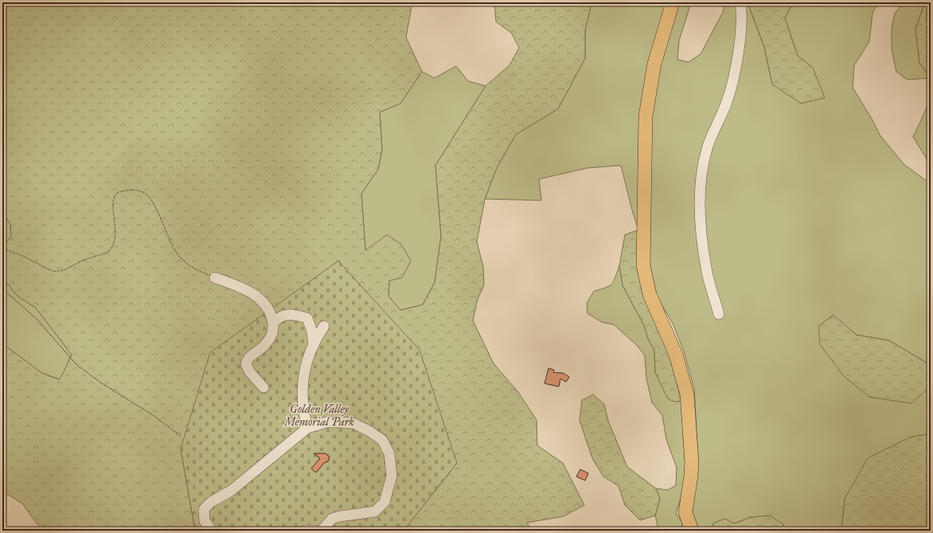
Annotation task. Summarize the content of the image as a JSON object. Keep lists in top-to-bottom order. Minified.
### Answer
{"parks":["Golden Valley Memorial Park"]}
